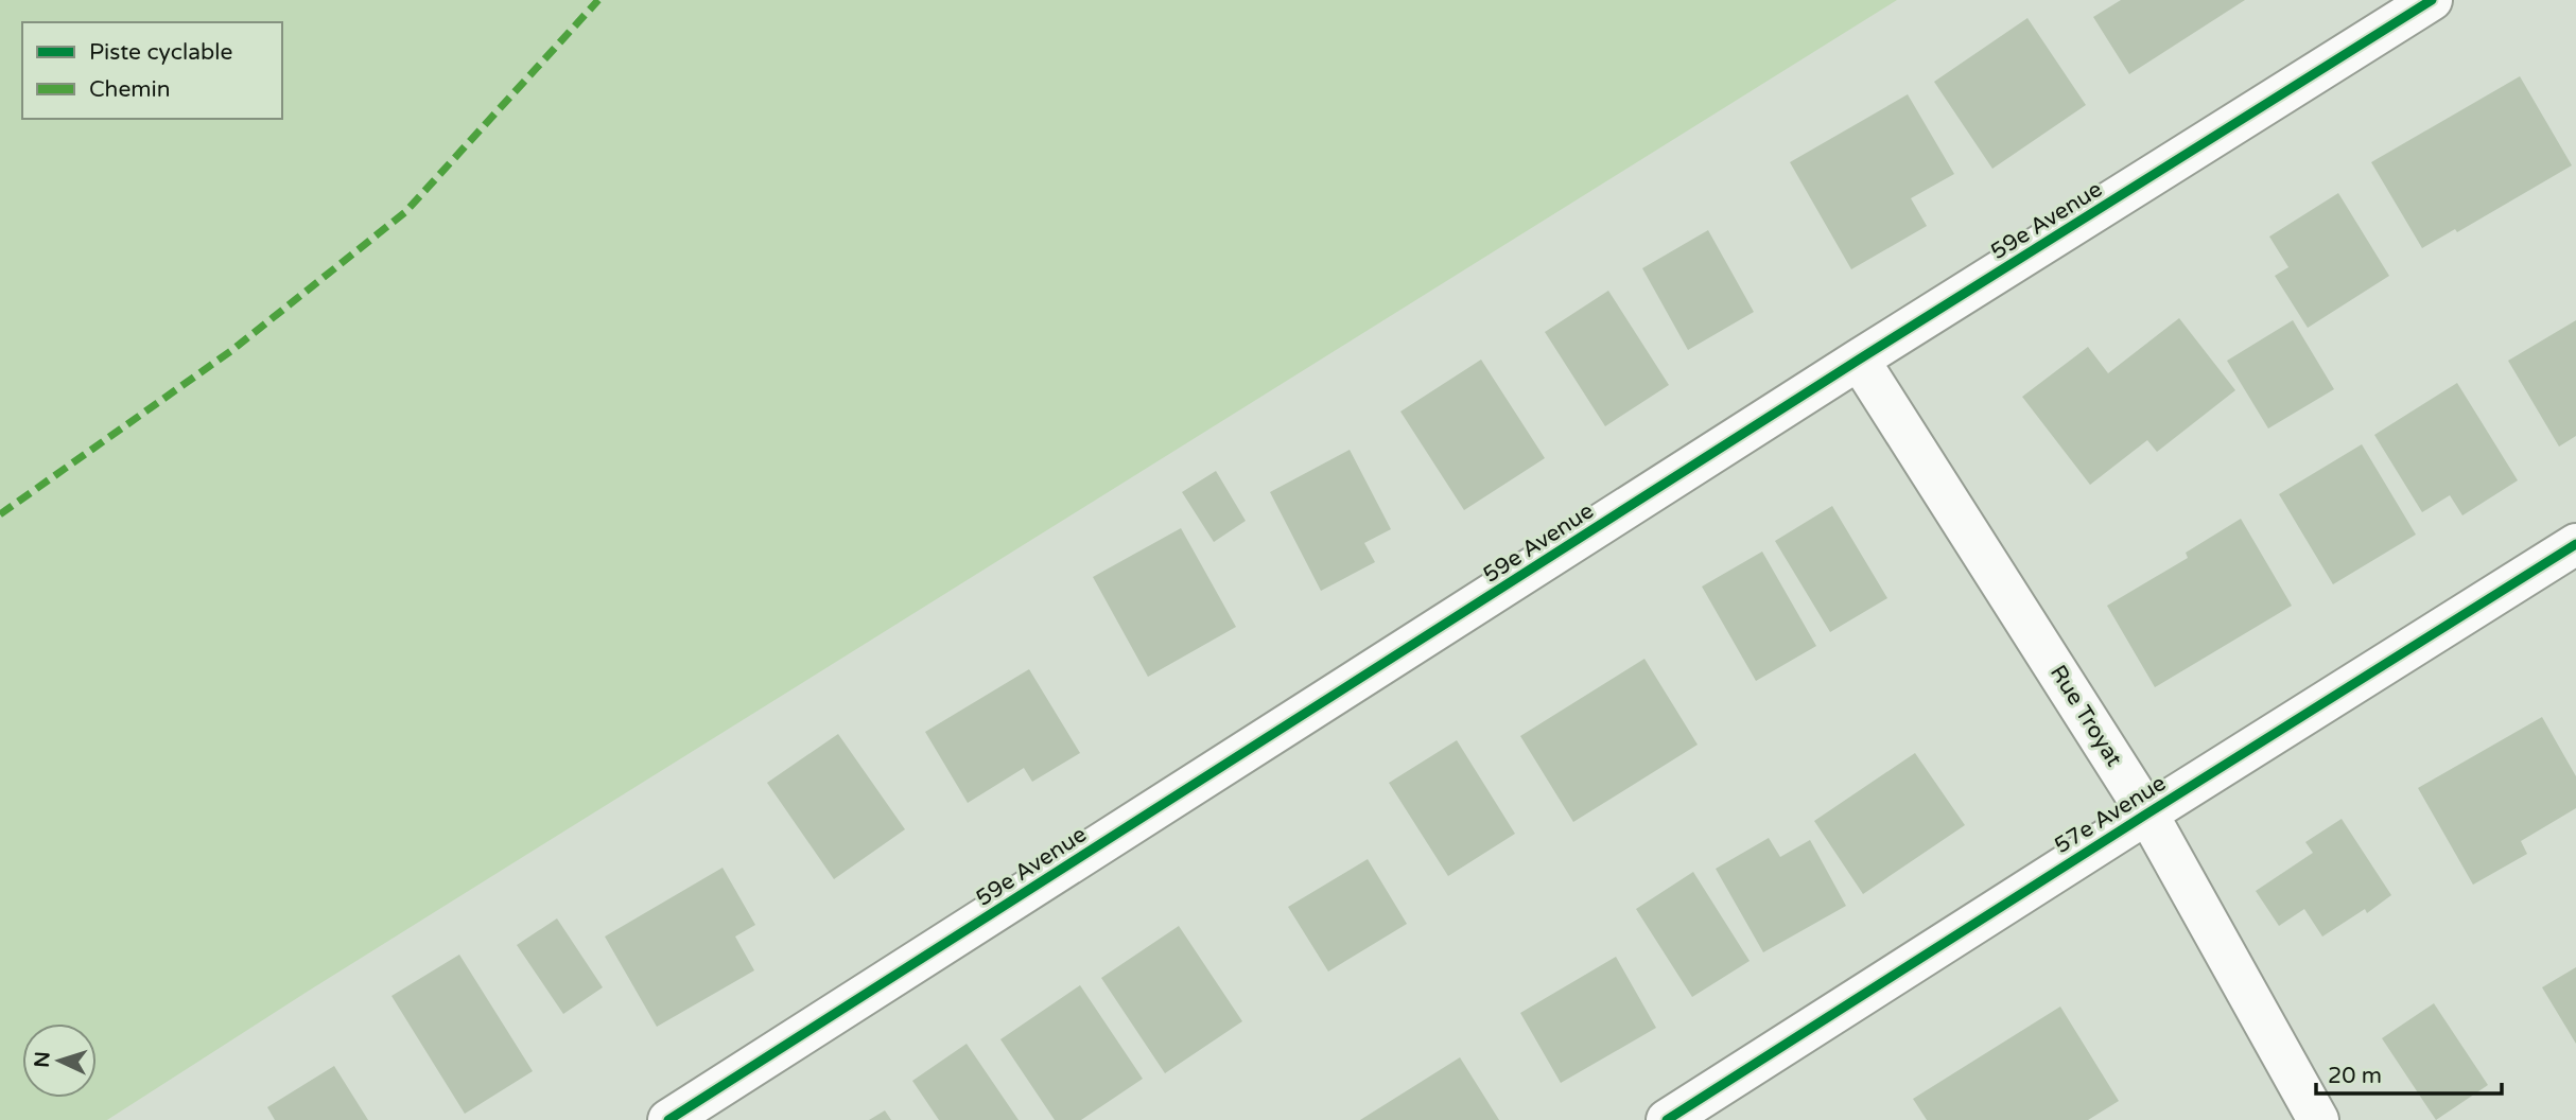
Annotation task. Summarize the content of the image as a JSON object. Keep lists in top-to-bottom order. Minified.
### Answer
{"streets":{"street":["59e Avenue","Rue Troyat","57e Avenue"]},"crossings":[["59e Avenue","Rue Troyat"],["Rue Troyat","57e Avenue"]],"legend":["Piste cyclable","Chemin"],"scale_bar":"20 m","north":"left"}
